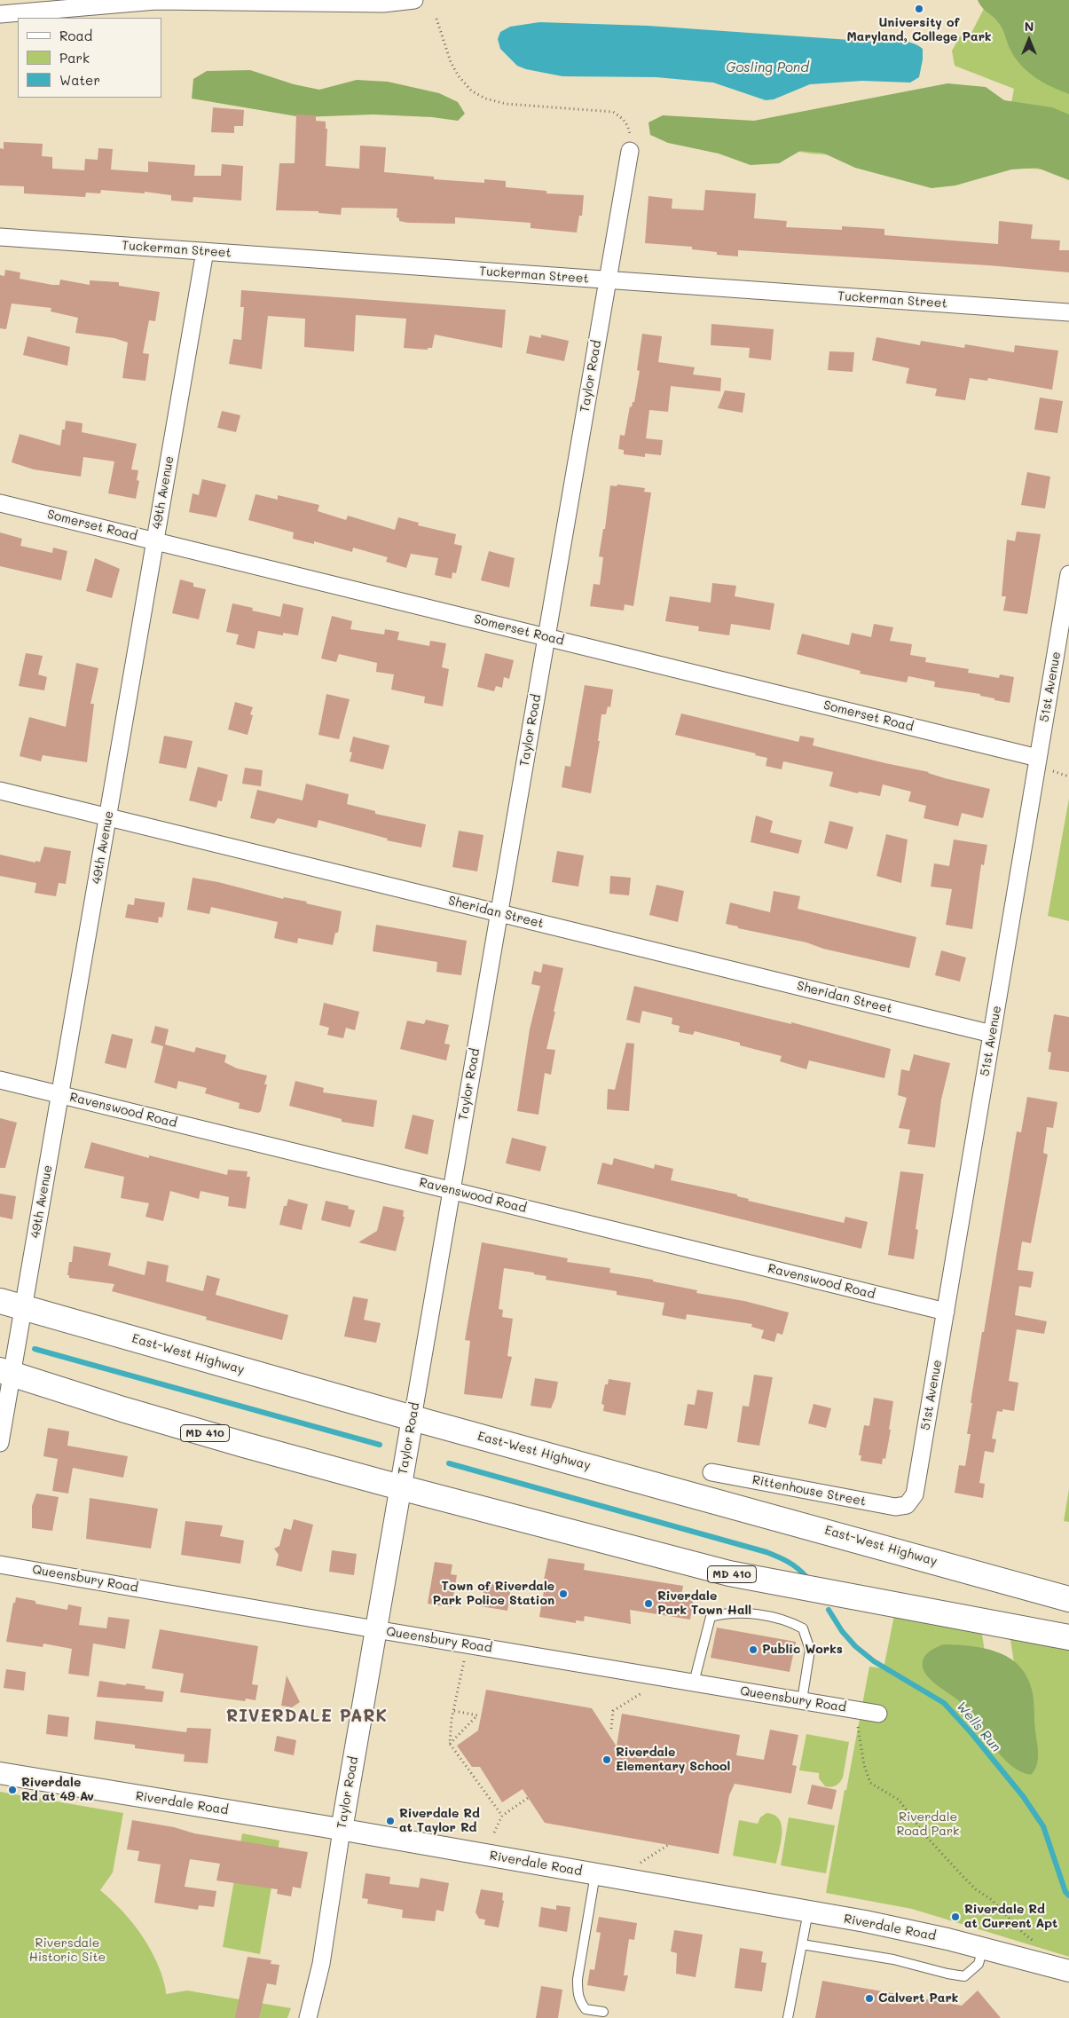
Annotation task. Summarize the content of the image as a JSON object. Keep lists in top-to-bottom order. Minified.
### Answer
{"streets":{"main road":["East-West Highway","MD 410"],"street":["Tuckerman Street","Taylor Road","49th Avenue","Somerset Road","51st Avenue","Sheridan Street","Ravenswood Road","Rittenhouse Street","Queensbury Road","Riverdale Road"]},"crossings":[["Tuckerman Street","Taylor Road"],["Tuckerman Street","49th Avenue"],["Taylor Road","Somerset Road"],["Taylor Road","Sheridan Street"],["Taylor Road","Ravenswood Road"],["Taylor Road","East-West Highway"],["Taylor Road","MD 410"],["Taylor Road","Queensbury Road"],["Taylor Road","Riverdale Road"],["49th Avenue","Somerset Road"],["49th Avenue","Sheridan Street"],["49th Avenue","Ravenswood Road"],["49th Avenue","East-West Highway"],["49th Avenue","MD 410"],["Somerset Road","51st Avenue"],["51st Avenue","Sheridan Street"],["51st Avenue","Ravenswood Road"],["51st Avenue","Rittenhouse Street"]],"districts":["RIVERDALE PARK"],"water":["Gosling Pond","Wells Run"],"parks":["Riverdale Road Park","Riversdale Historic Site"],"places":["University of Maryland, College Park","Town of Riverdale Park Police Station","Riverdale Park Town Hall","Public Works","Riverdale Elementary School","Riverdale Rd at 49 Av","Riverdale Rd at Taylor Rd","Riverdale Rd at Current Apt","Calvert Park"],"legend":["Road","Park","Water"],"north":"top"}
